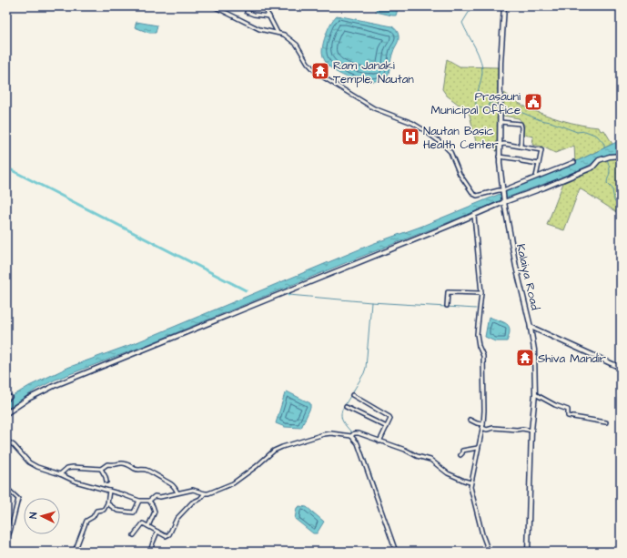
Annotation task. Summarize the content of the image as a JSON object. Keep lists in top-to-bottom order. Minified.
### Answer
{"streets":{"main road":["Kalaiya Road"]},"places":{"temple":["Ram Janaki Temple, Nautan","Shiva Mandir"],"public building":["Prasauni Municipal Office"],"hospital":["Nautan Basic Health Center"]},"north":"left"}
